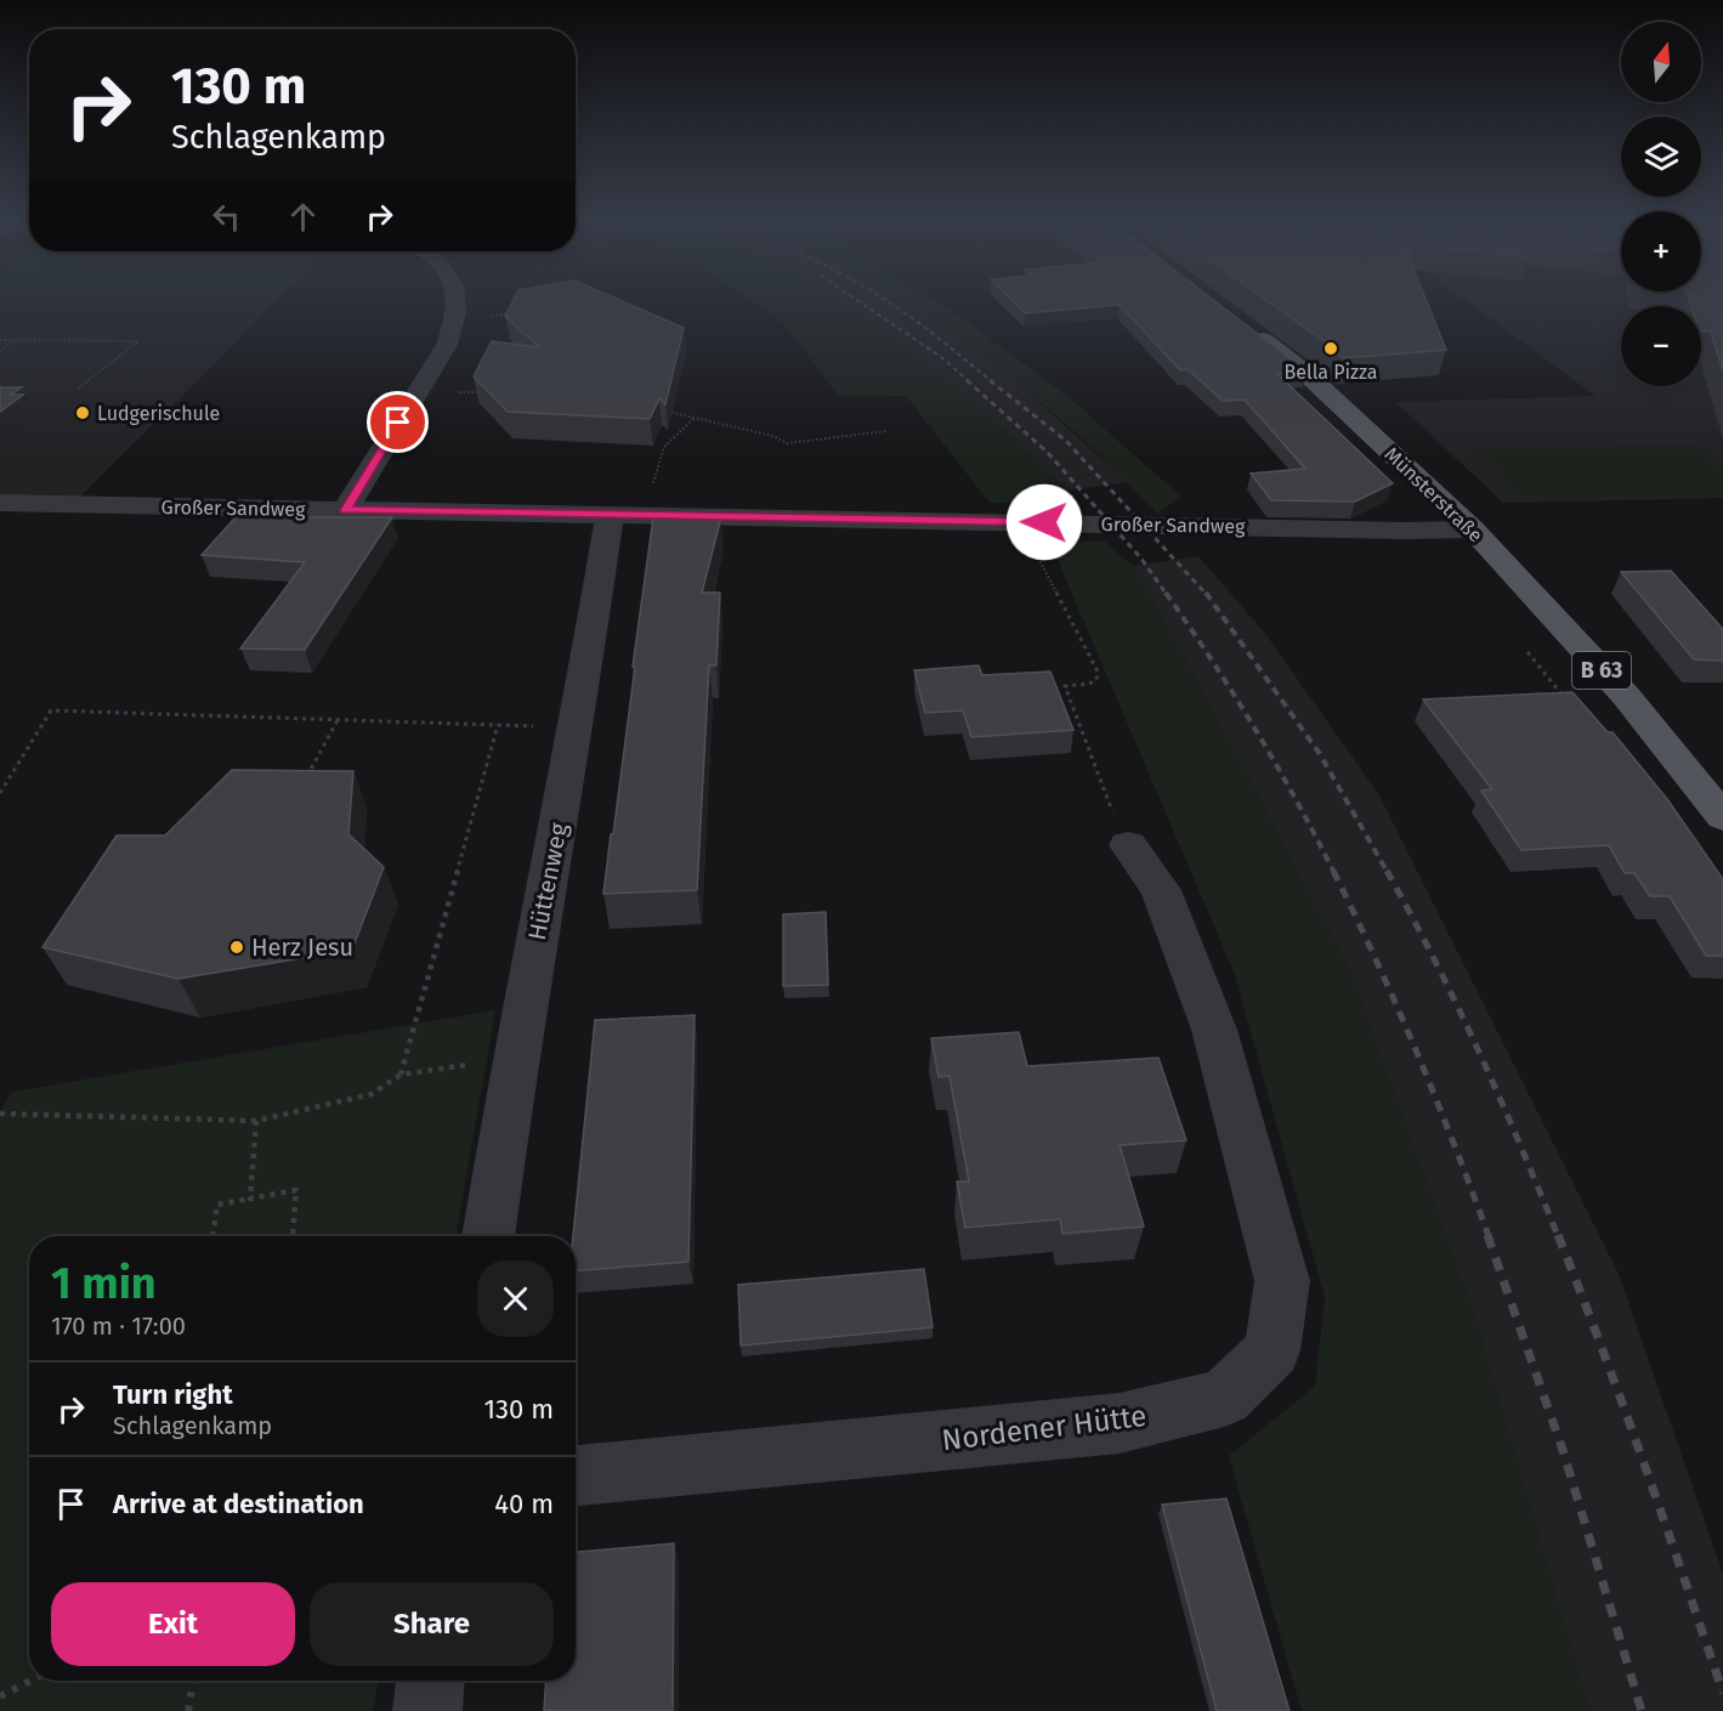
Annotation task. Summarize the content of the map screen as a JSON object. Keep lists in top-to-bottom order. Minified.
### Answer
{"streets":{"main road":["Münsterstraße","B 63"],"street":["Großer Sandweg","Hüttenweg","Nordener Hütte"]},"crossings":[["Münsterstraße","Großer Sandweg"],["Großer Sandweg","Hüttenweg"]],"places":["Bella Pizza","Ludgerischule","Herz Jesu"],"north":"top","page":{"map_buttons":["+","−"],"turn":["130 m","Schlagenkamp"],"heading":["1 min","170 m · 17:00"],"list":[{"name":"Turn right","note":"Schlagenkamp","value":"130 m"},{"name":"Arrive at destination","value":"40 m"}],"buttons":["Exit","Share"]}}
